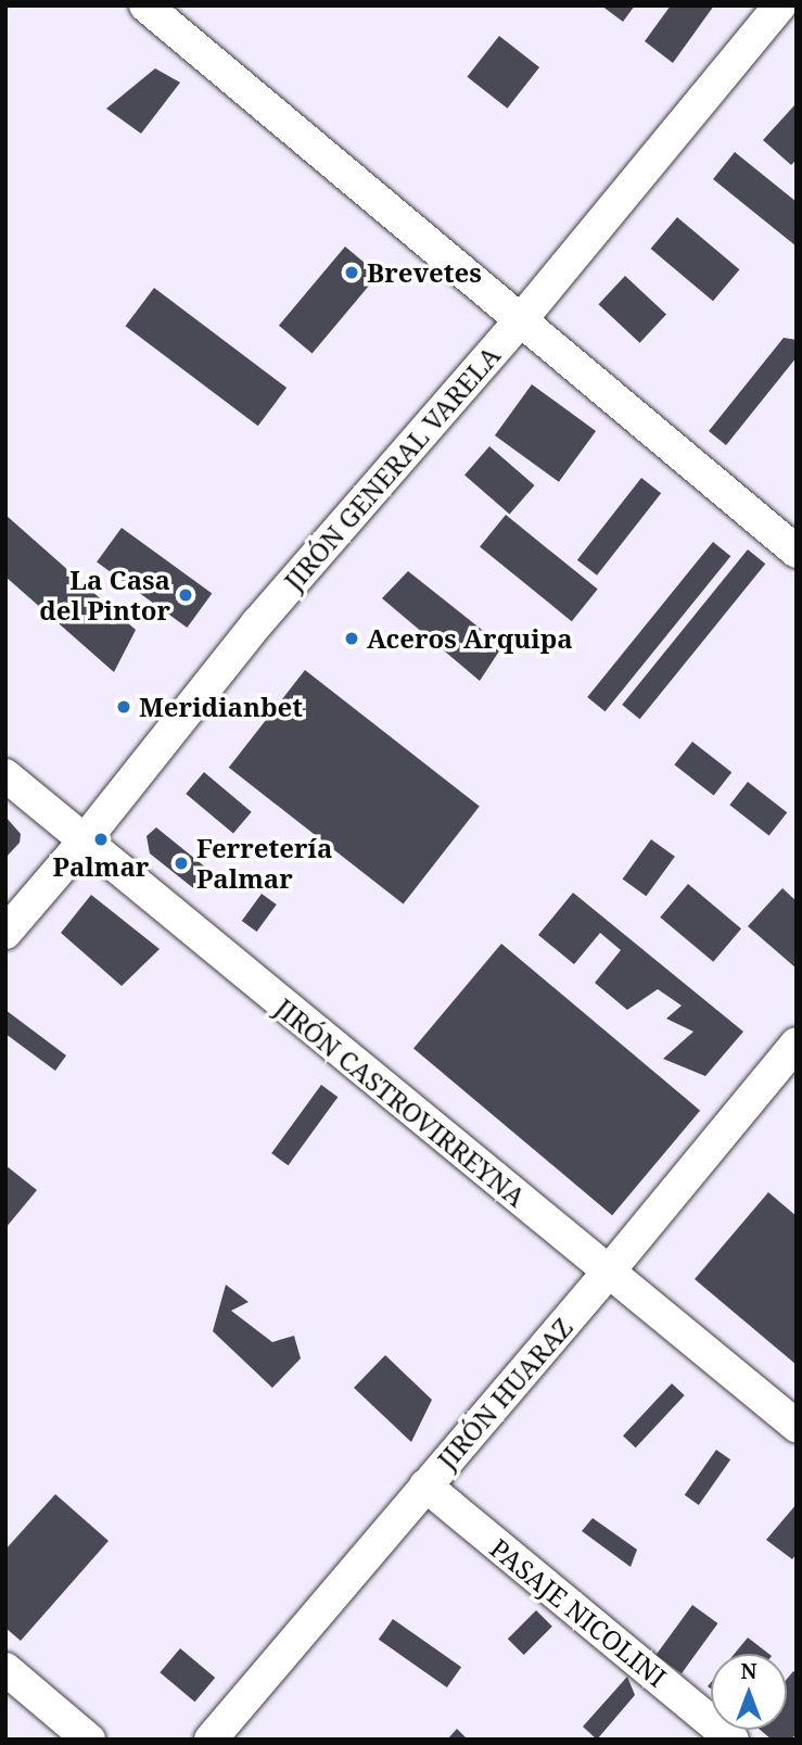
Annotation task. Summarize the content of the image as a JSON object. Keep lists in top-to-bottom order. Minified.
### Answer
{"streets":{"street":["JIRÓN GENERAL VARELA","JIRÓN CASTROVIRREYNA","JIRÓN HUARAZ","PASAJE NICOLINI"]},"crossings":[["JIRÓN GENERAL VARELA","JIRÓN CASTROVIRREYNA"],["JIRÓN CASTROVIRREYNA","JIRÓN HUARAZ"],["JIRÓN HUARAZ","PASAJE NICOLINI"]],"places":["Brevetes","La Casa del Pintor","Aceros Arquipa","Meridianbet","Palmar","Ferretería Palmar"],"north":"top"}
